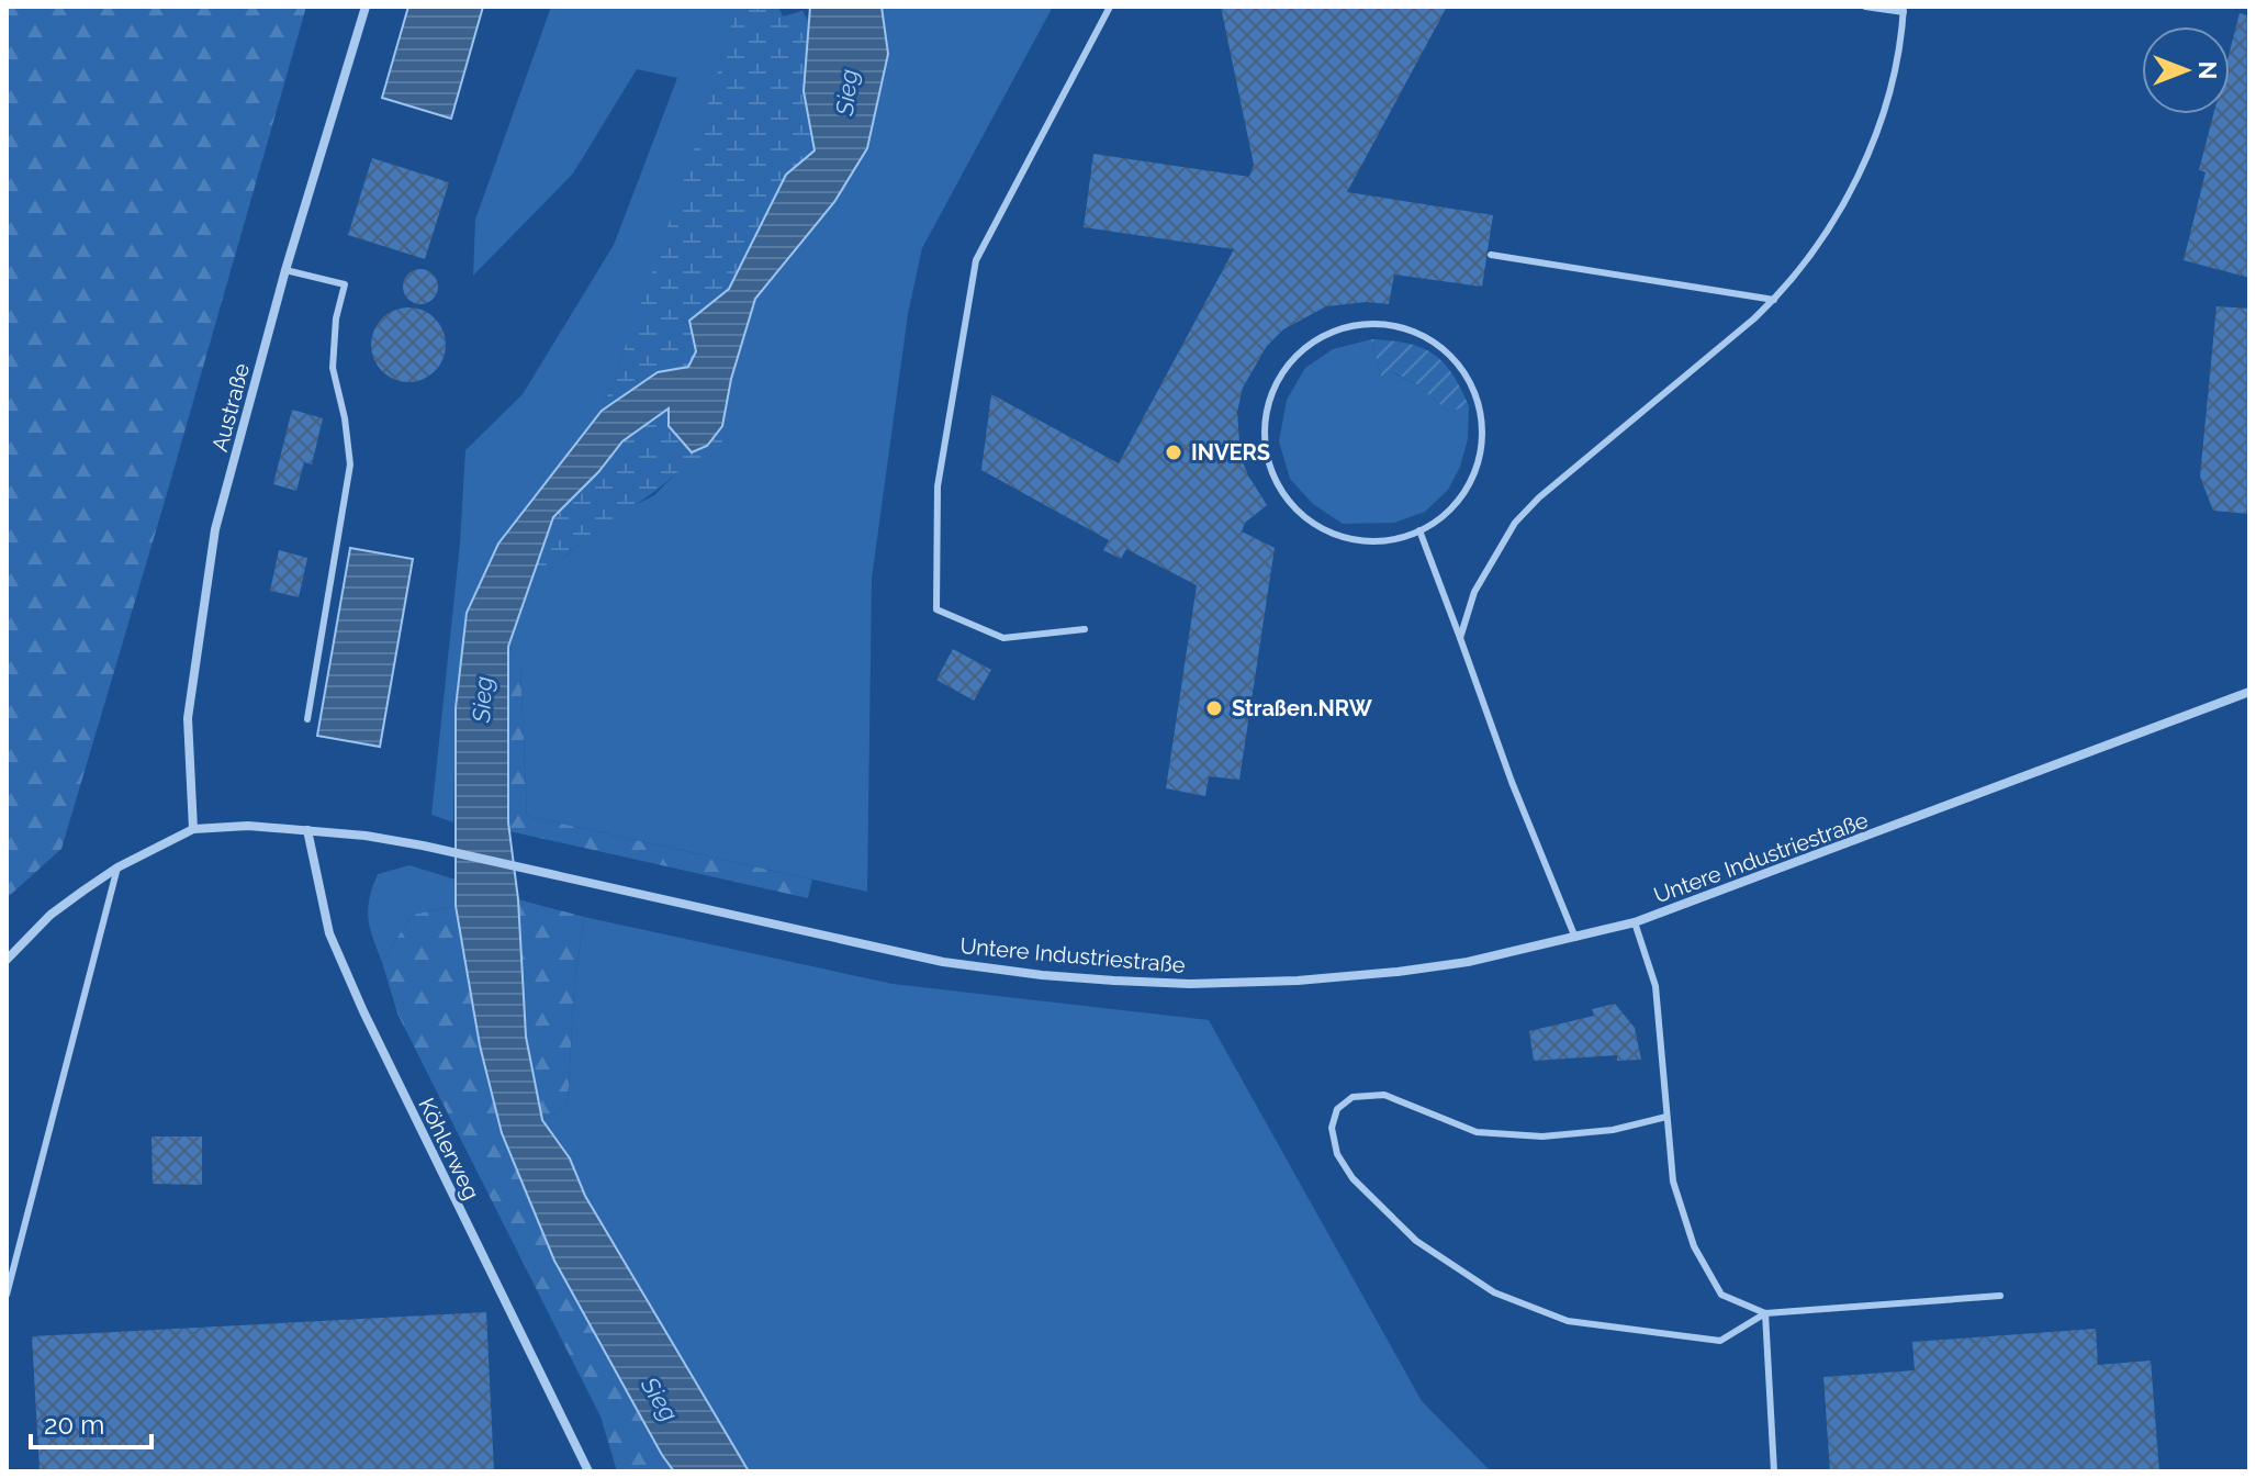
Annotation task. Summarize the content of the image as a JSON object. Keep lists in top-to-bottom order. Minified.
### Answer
{"streets":{"street":["Austraße","Untere Industriestraße","Köhlerweg"]},"crossings":[["Austraße","Untere Industriestraße"],["Untere Industriestraße","Köhlerweg"]],"water":["Sieg"],"places":["INVERS","Straßen.NRW"],"scale_bar":"20 m","north":"right"}
